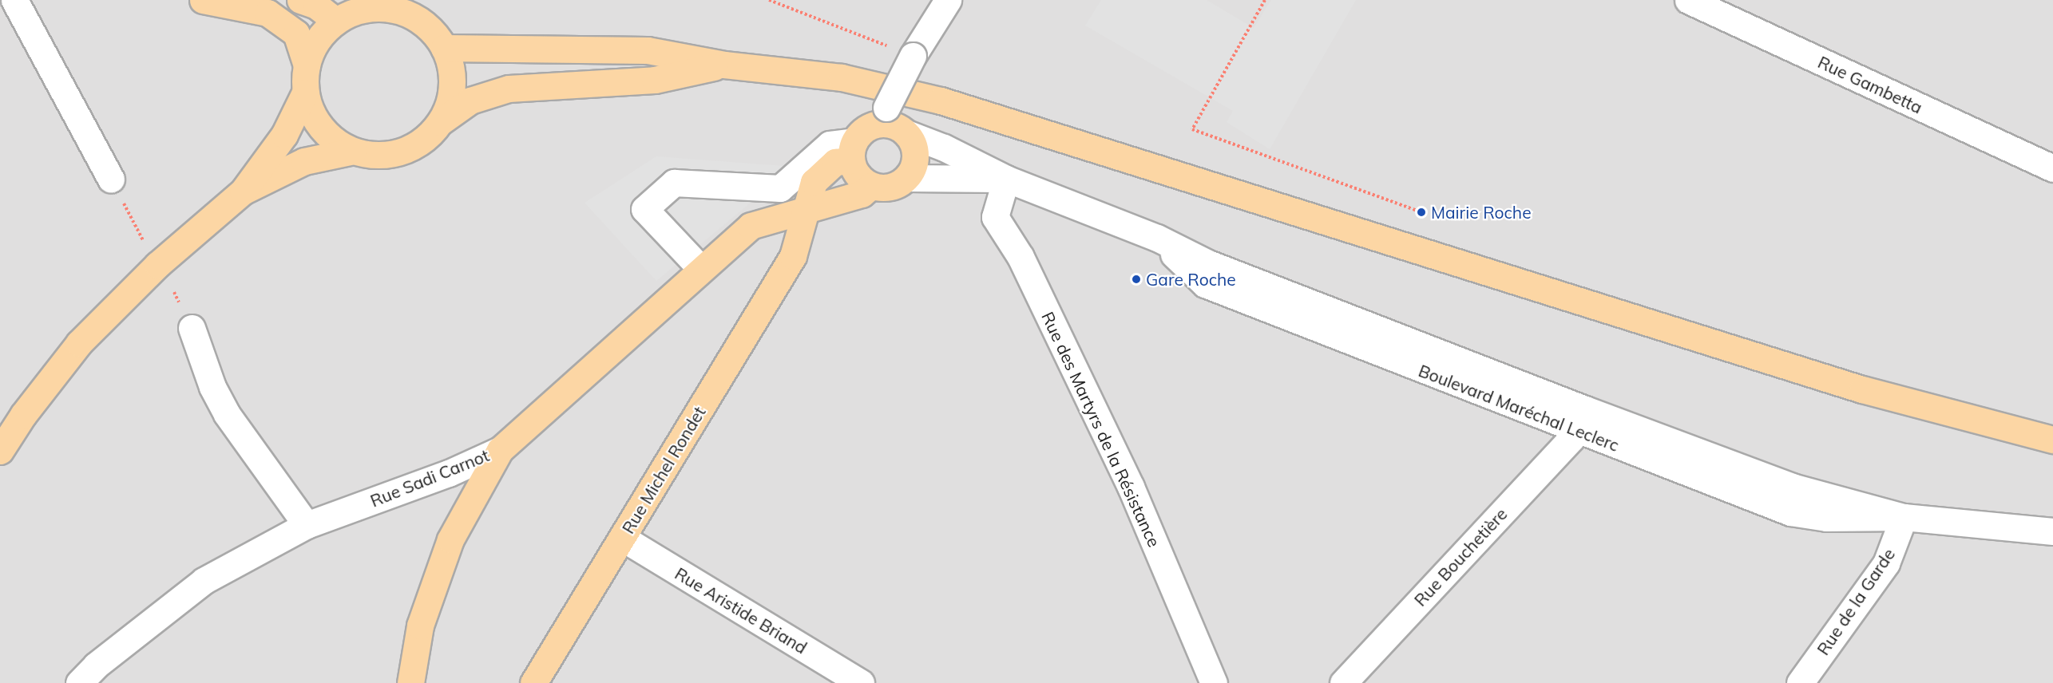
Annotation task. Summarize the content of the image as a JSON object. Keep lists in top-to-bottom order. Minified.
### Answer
{"streets":{"main road":["Rue Michel Rondet","Rue Sadi Carnot"],"street":["Rue Gambetta","Boulevard Maréchal Leclerc","Rue des Martyrs de la Résistance","Rue Bouchetière","Rue de la Garde","Rue Aristide Briand"]},"crossings":[["Boulevard Maréchal Leclerc","Rue des Martyrs de la Résistance"],["Boulevard Maréchal Leclerc","Rue Sadi Carnot"],["Boulevard Maréchal Leclerc","Rue Bouchetière"],["Boulevard Maréchal Leclerc","Rue de la Garde"],["Rue Michel Rondet","Rue Sadi Carnot"],["Rue Michel Rondet","Rue Aristide Briand"]],"places":["Mairie Roche","Gare Roche"]}
